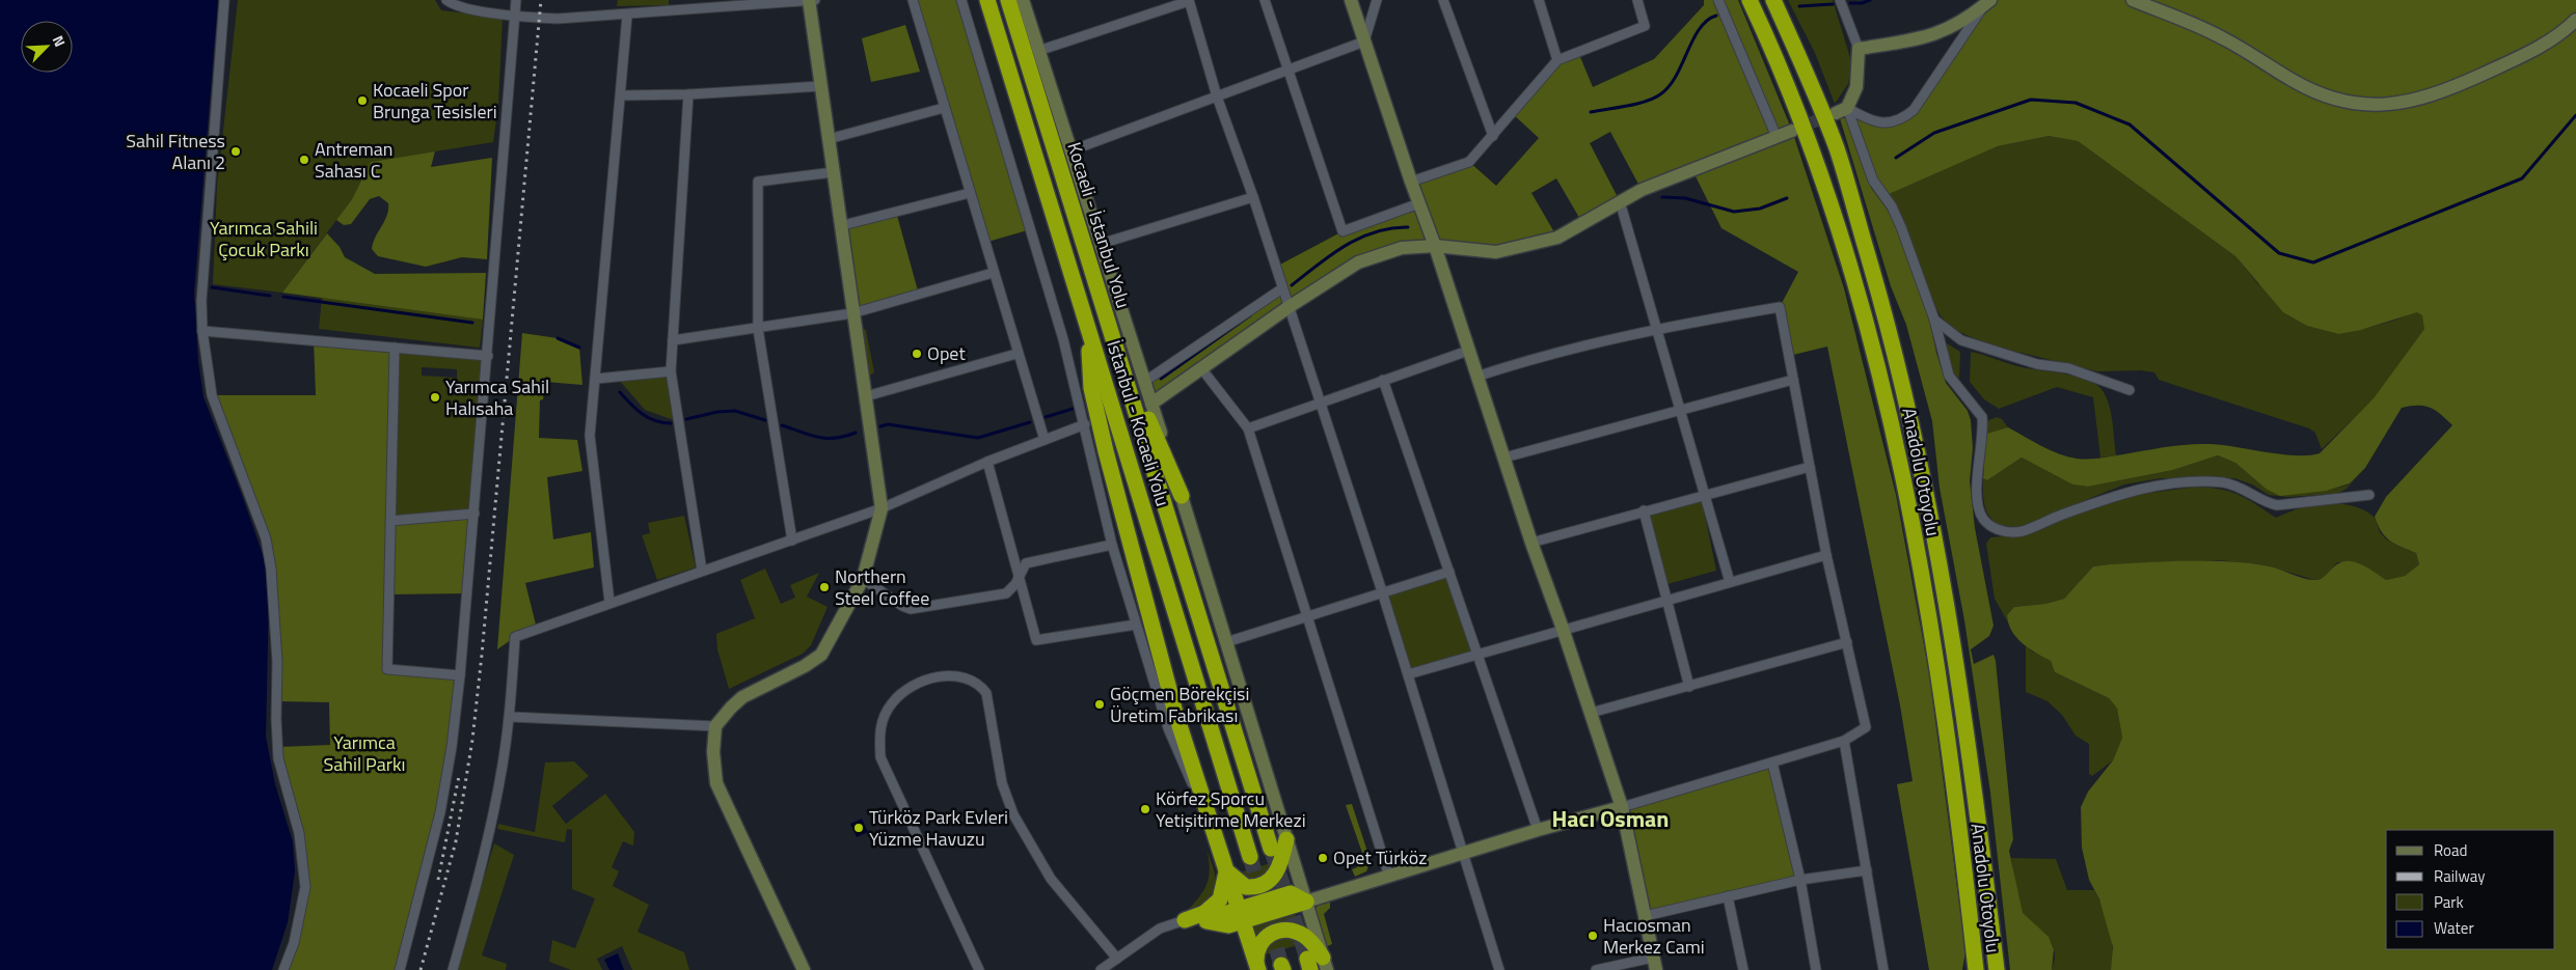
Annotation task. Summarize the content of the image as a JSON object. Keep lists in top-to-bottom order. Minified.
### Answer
{"streets":{"highway":["Kocaeli - İstanbul Yolu","İstanbul - Kocaeli Yolu","Anadolu Otoyolu"]},"districts":["Hacı Osman"],"parks":["Yarımca Sahili Çocuk Parkı","Yarımca Sahil Parkı"],"places":["Kocaeli Spor Brunga Tesisleri","Sahil Fitness Alanı 2","Antreman Sahası C","Opet","Yarımca Sahil Halısaha","Northern Steel Coffee","Göçmen Börekçisi Üretim Fabrikası","Körfez Sporcu Yetişitirme Merkezi","Türköz Park Evleri Yüzme Havuzu","Opet Türköz","Hacıosman Merkez Cami"],"legend":["Road","Railway","Park","Water"],"north":"top right"}
